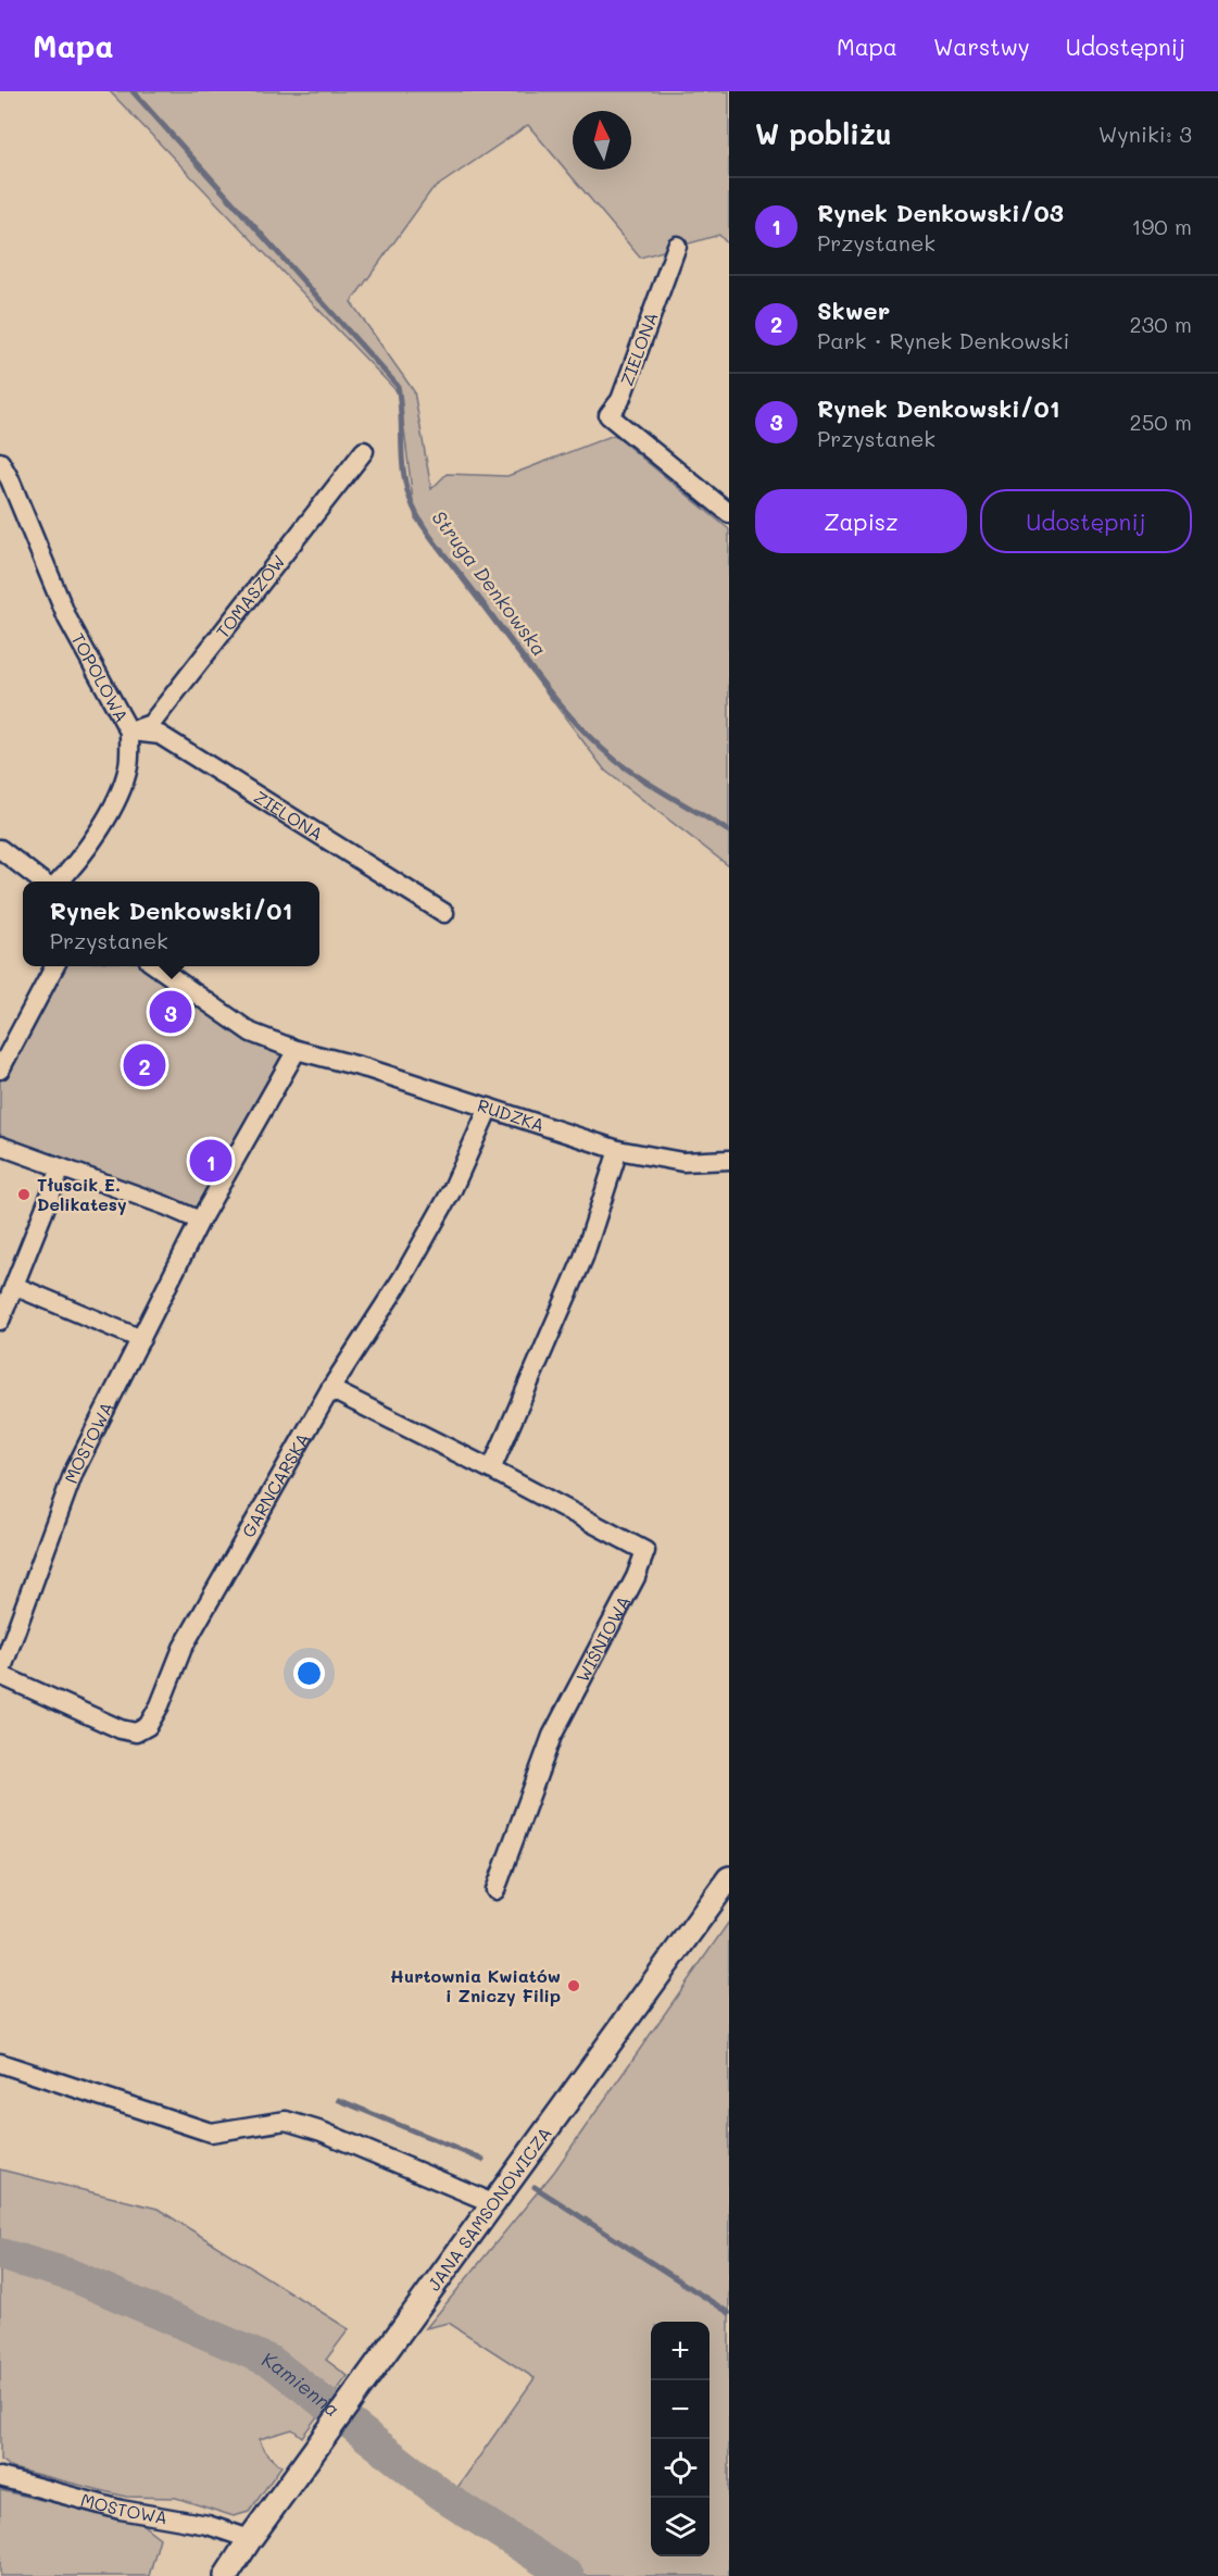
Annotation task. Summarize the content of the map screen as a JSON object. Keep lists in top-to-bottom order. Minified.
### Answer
{"streets":{"main road":["JANA SAMSONOWICZA"],"street":["ZIELONA","TOMASZÓW","TOPOLOWA","RUDZKA","MOSTOWA","GARNCARSKA","WIŚNIOWA"]},"crossings":[["ZIELONA","TOMASZÓW"],["ZIELONA","TOPOLOWA"],["TOMASZÓW","TOPOLOWA"],["RUDZKA","MOSTOWA"],["RUDZKA","GARNCARSKA"],["MOSTOWA","GARNCARSKA"],["MOSTOWA","JANA SAMSONOWICZA"],["GARNCARSKA","WIŚNIOWA"]],"water":["Struga Denkowska","Kamienna"],"places":["Tłuscik E. Delikatesy","Hurtownia Kwiatów i Zniczy Filip"],"north":"top","page":{"header":"Mapa","nav":["Mapa","Warstwy","Udostępnij"],"heading":["W pobliżu","Wyniki: 3"],"list":[{"mark":"1","name":"Rynek Denkowski/03","note":"Przystanek","value":"190 m"},{"mark":"2","name":"Skwer","note":"Park · Rynek Denkowski","value":"230 m"},{"mark":"3","name":"Rynek Denkowski/01","note":"Przystanek","value":"250 m"}],"buttons":["Zapisz","Udostępnij"],"popup":["Rynek Denkowski/01","Przystanek"],"pins":["3","2","1"],"map_buttons":["+","−"]}}
